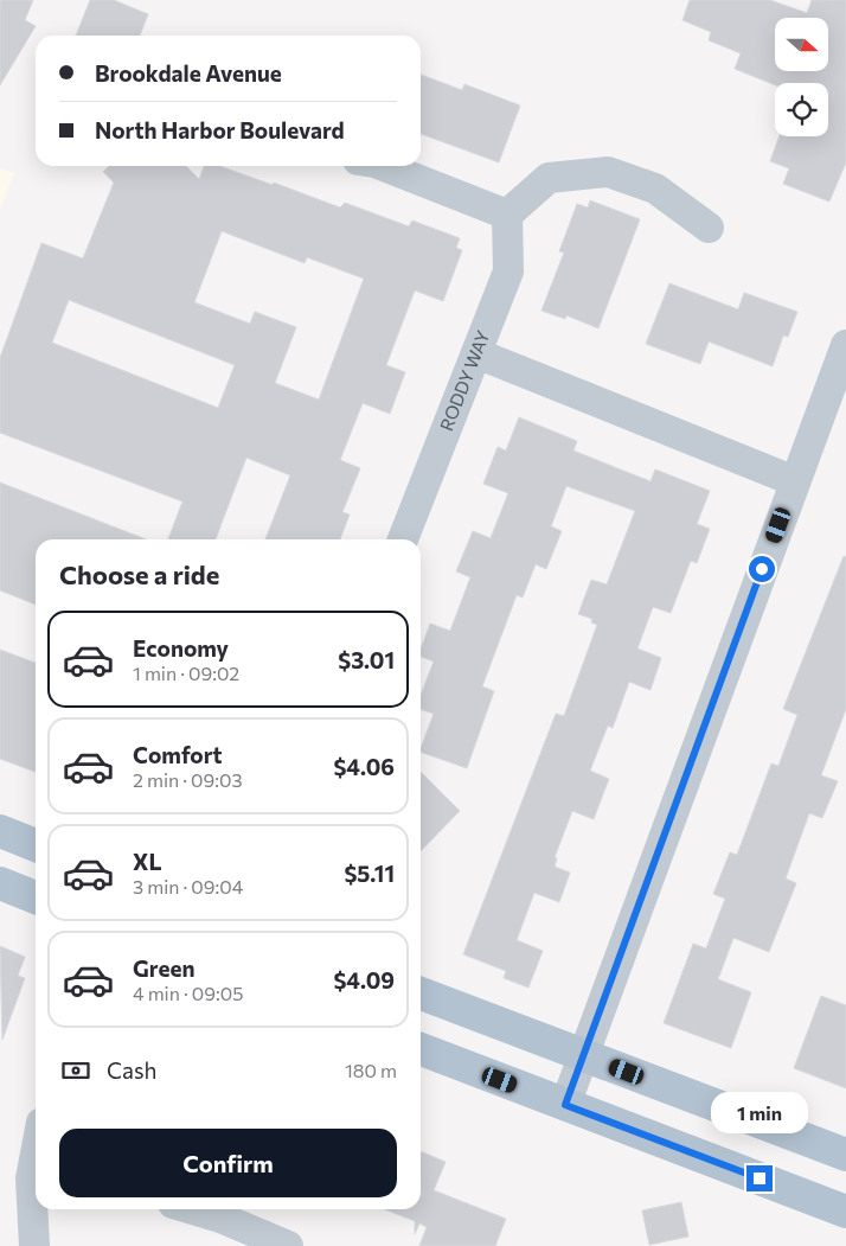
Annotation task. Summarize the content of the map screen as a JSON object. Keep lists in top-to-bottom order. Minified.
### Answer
{"streets":{"street":["RODDY WAY"]},"north":"right","page":{"banner":["Brookdale Avenue","North Harbor Boulevard"],"heading":"Choose a ride","list":[{"name":"Economy","note":"1 min · 09:02","value":"$3.01"},{"name":"Comfort","note":"2 min · 09:03","value":"$4.06"},{"name":"XL","note":"3 min · 09:04","value":"$5.11"},{"name":"Green","note":"4 min · 09:05","value":"$4.09"}],"pay":["Cash","180 m"],"bubble":"1 min","buttons":"Confirm"}}
